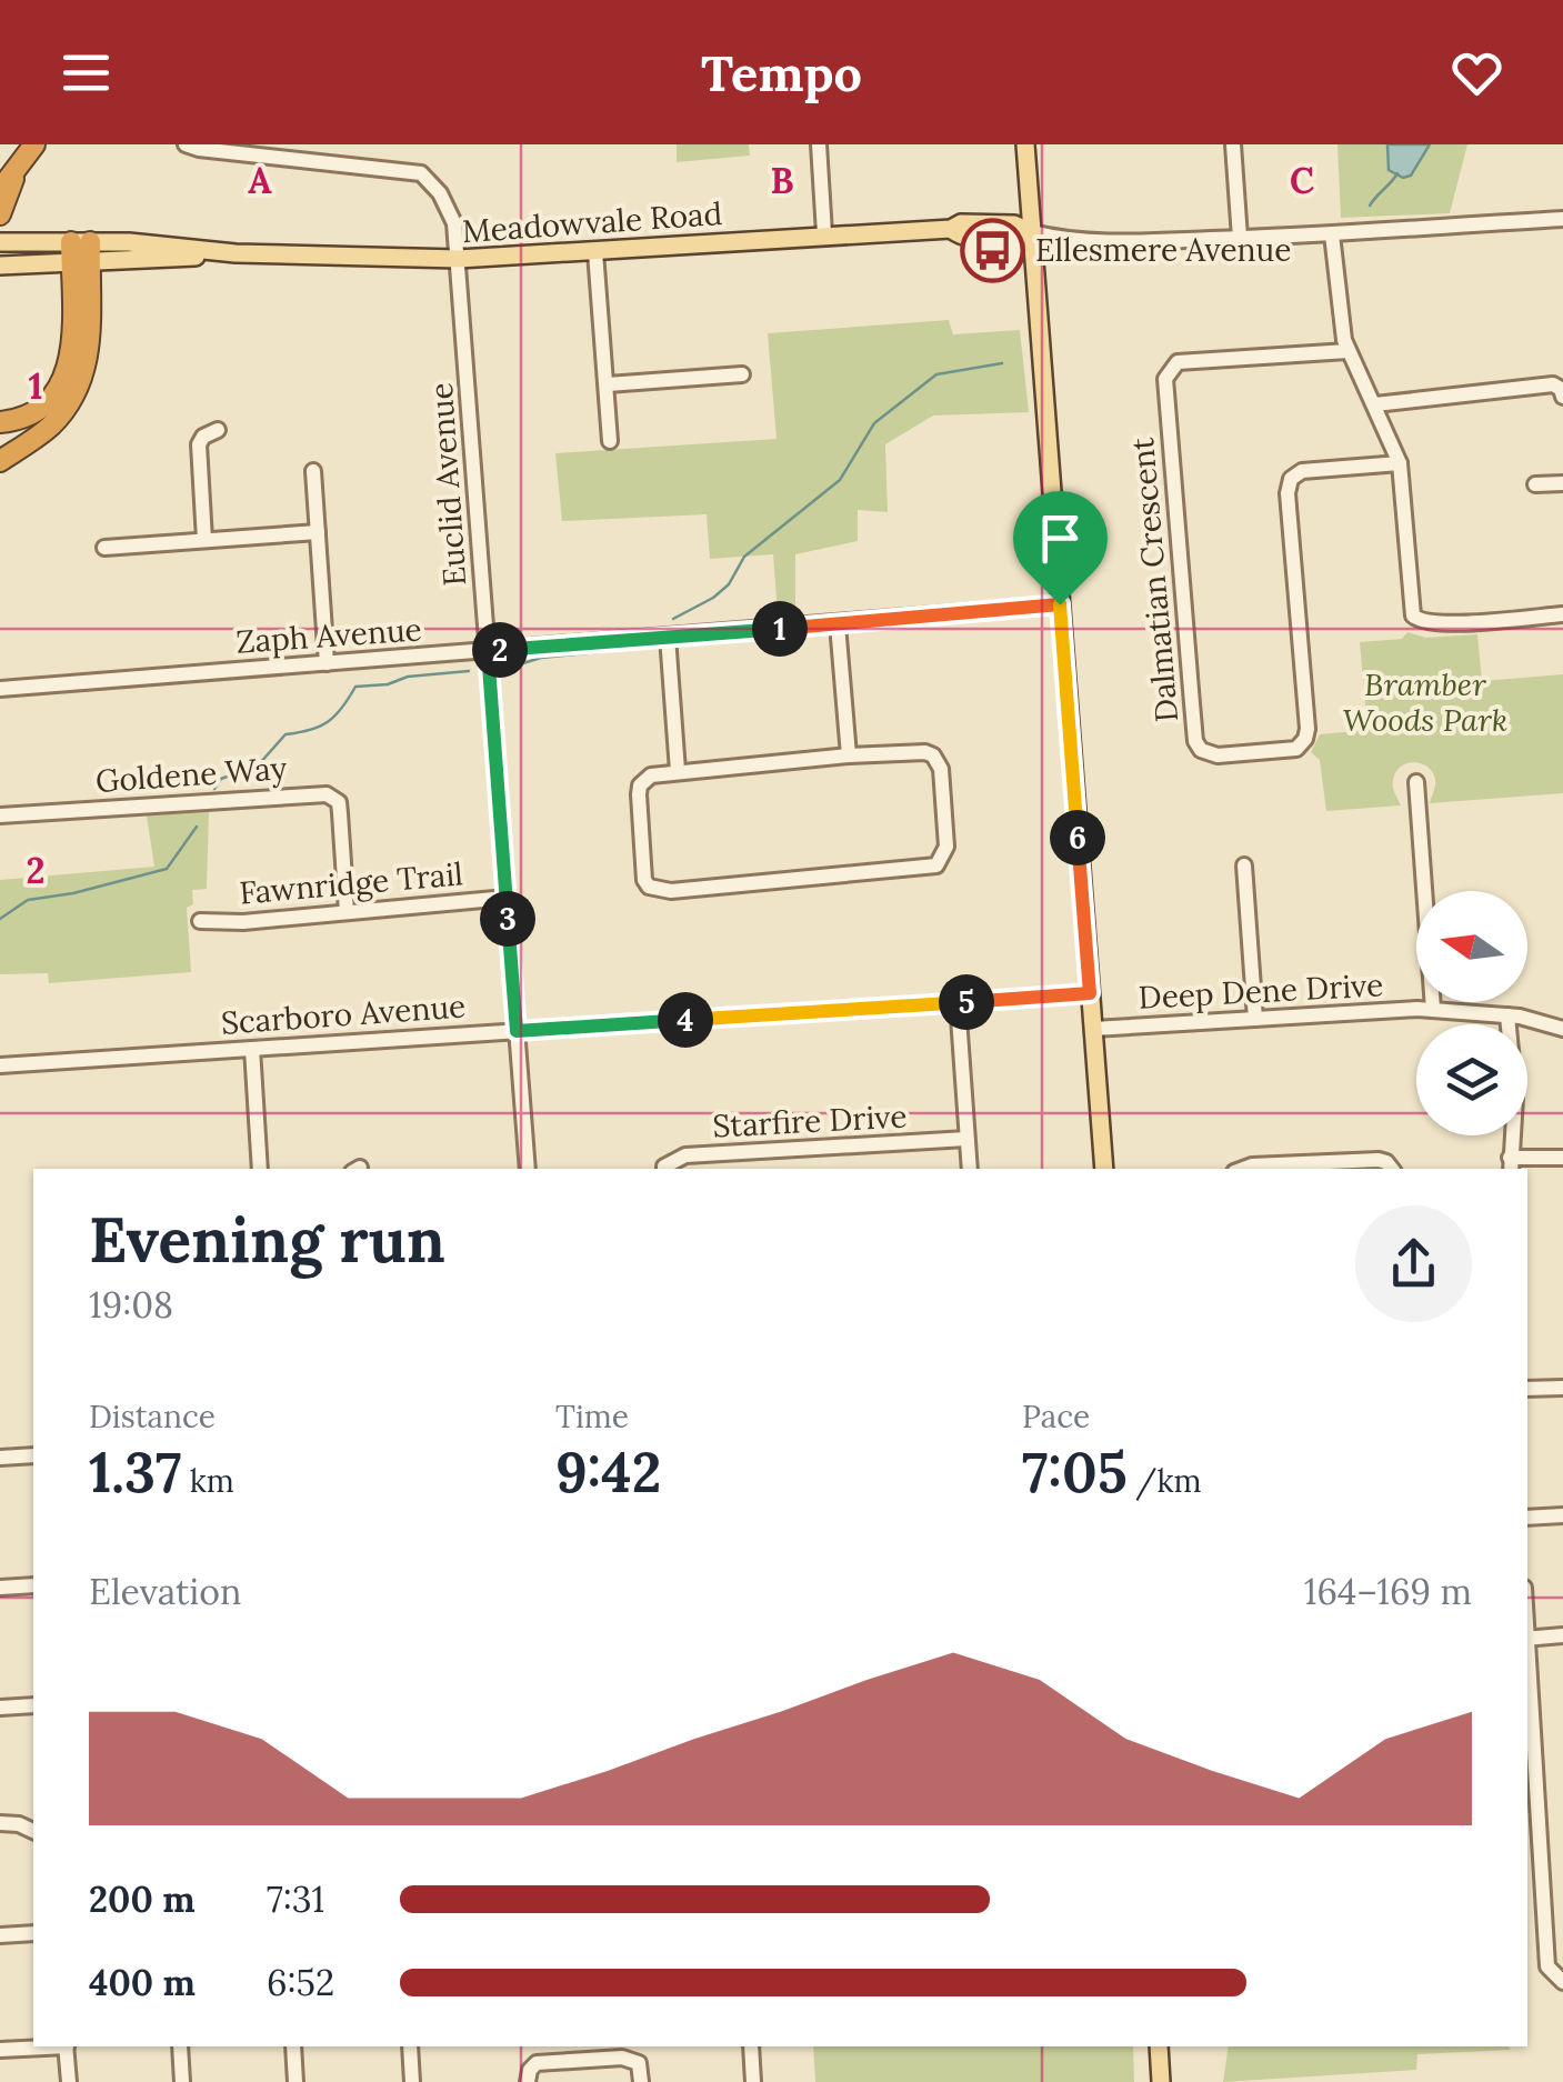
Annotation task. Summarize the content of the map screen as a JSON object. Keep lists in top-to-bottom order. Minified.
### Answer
{"streets":{"main road":["Meadowvale Road"],"street":["Euclid Avenue","Dalmatian Crescent","Zaph Avenue","Goldene Way","Fawnridge Trail","Deep Dene Drive","Scarboro Avenue","Starfire Drive"]},"crossings":[["Meadowvale Road","Euclid Avenue"],["Euclid Avenue","Zaph Avenue"],["Euclid Avenue","Fawnridge Trail"],["Euclid Avenue","Scarboro Avenue"],["Goldene Way","Fawnridge Trail"]],"parks":["Bramber Woods Park"],"places":{"bus stop":["Ellesmere Avenue"]},"north":"left","page":{"header":"Tempo","pins":["1","2","6","3","5","4"],"heading":["Evening run","19:08"],"stats":[["Distance","1.37 km"],["Time","9:42"],["Pace","7:05 /km"]],"chart":["Elevation","164–169 m"],"list":[{"name":"200 m","note":"7:31"},{"name":"400 m","note":"6:52"}]},"grid":{"columns":["A","B","C"],"rows":["1","2"]}}
